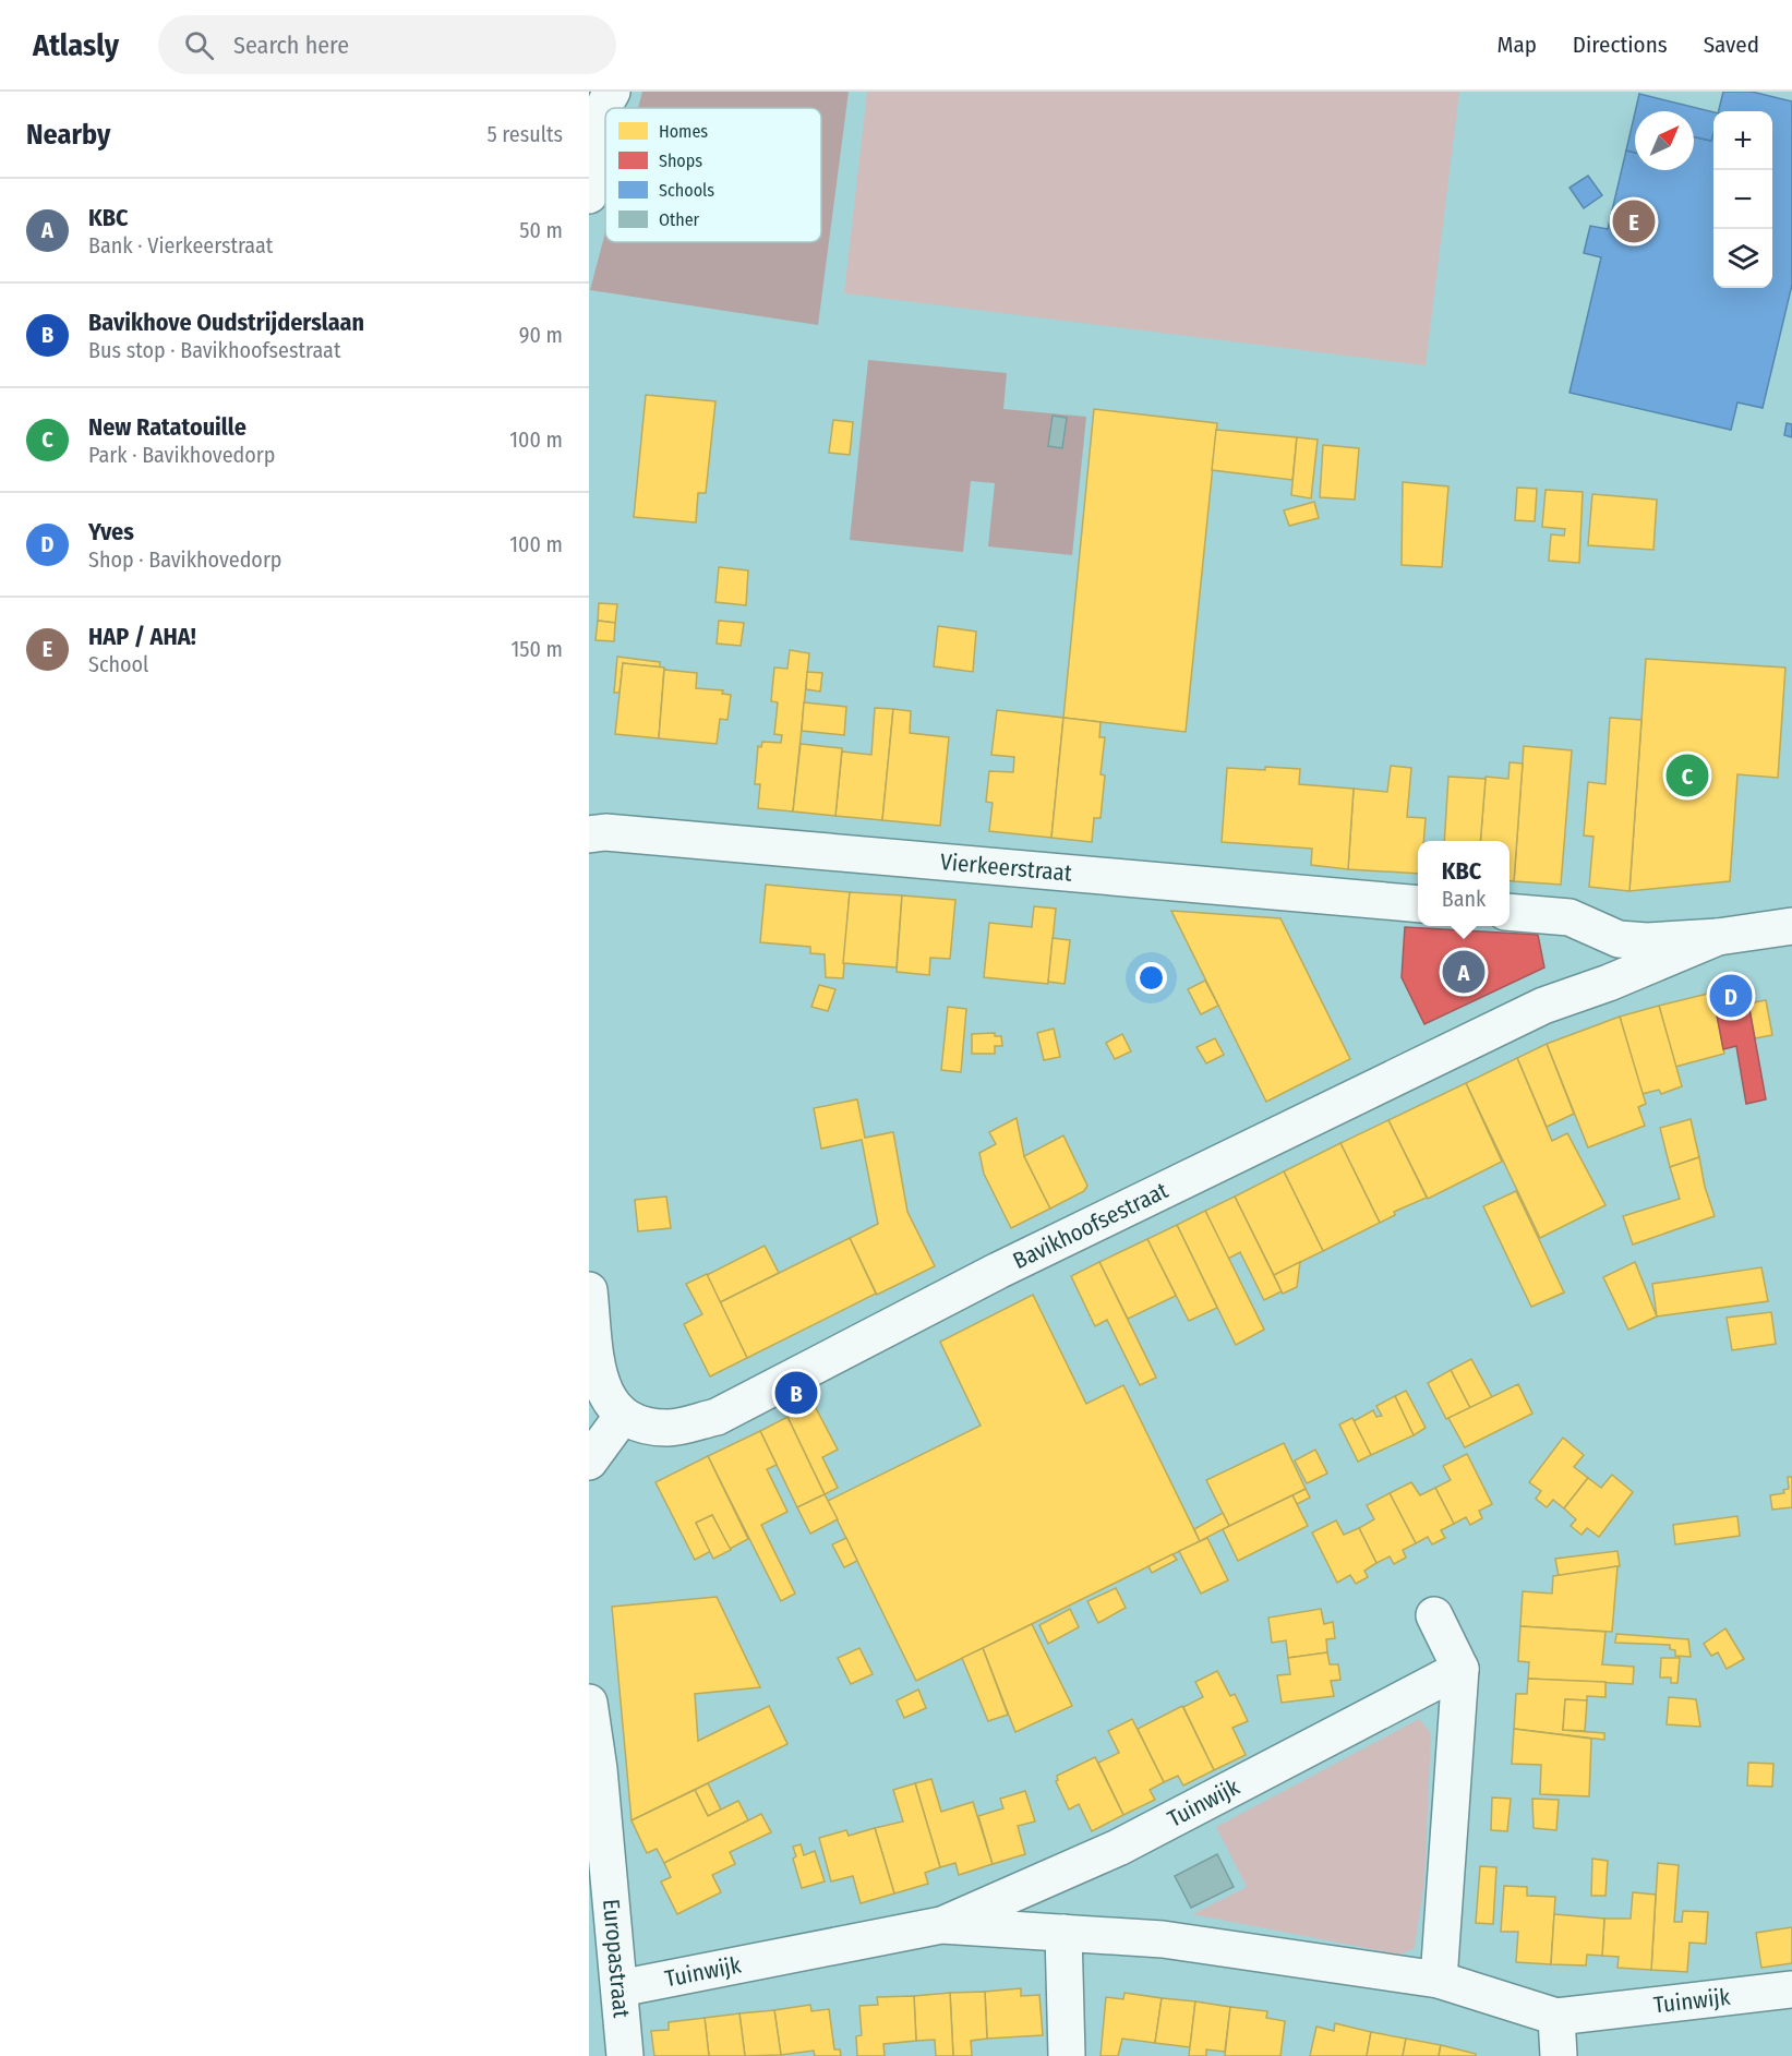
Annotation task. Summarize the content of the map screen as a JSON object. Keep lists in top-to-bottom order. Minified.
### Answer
{"streets":{"street":["Vierkeerstraat","Bavikhoofsestraat","Tuinwijk","Europastraat"]},"crossings":[["Tuinwijk","Europastraat"]],"legend":["Homes","Shops","Schools","Other"],"north":"top right","page":{"header":"Atlasly","search":"Search here","nav":["Map","Directions","Saved"],"heading":["Nearby","5 results"],"map_buttons":["+","−"],"list":[{"mark":"A","name":"KBC","note":"Bank · Vierkeerstraat","value":"50 m"},{"mark":"B","name":"Bavikhove Oudstrijderslaan","note":"Bus stop · Bavikhoofsestraat","value":"90 m"},{"mark":"C","name":"New Ratatouille","note":"Park · Bavikhovedorp","value":"100 m"},{"mark":"D","name":"Yves","note":"Shop · Bavikhovedorp","value":"100 m"},{"mark":"E","name":"HAP / AHA!","note":"School","value":"150 m"}],"pins":["E","C","A","D","B"],"popup":["KBC","Bank"]}}
